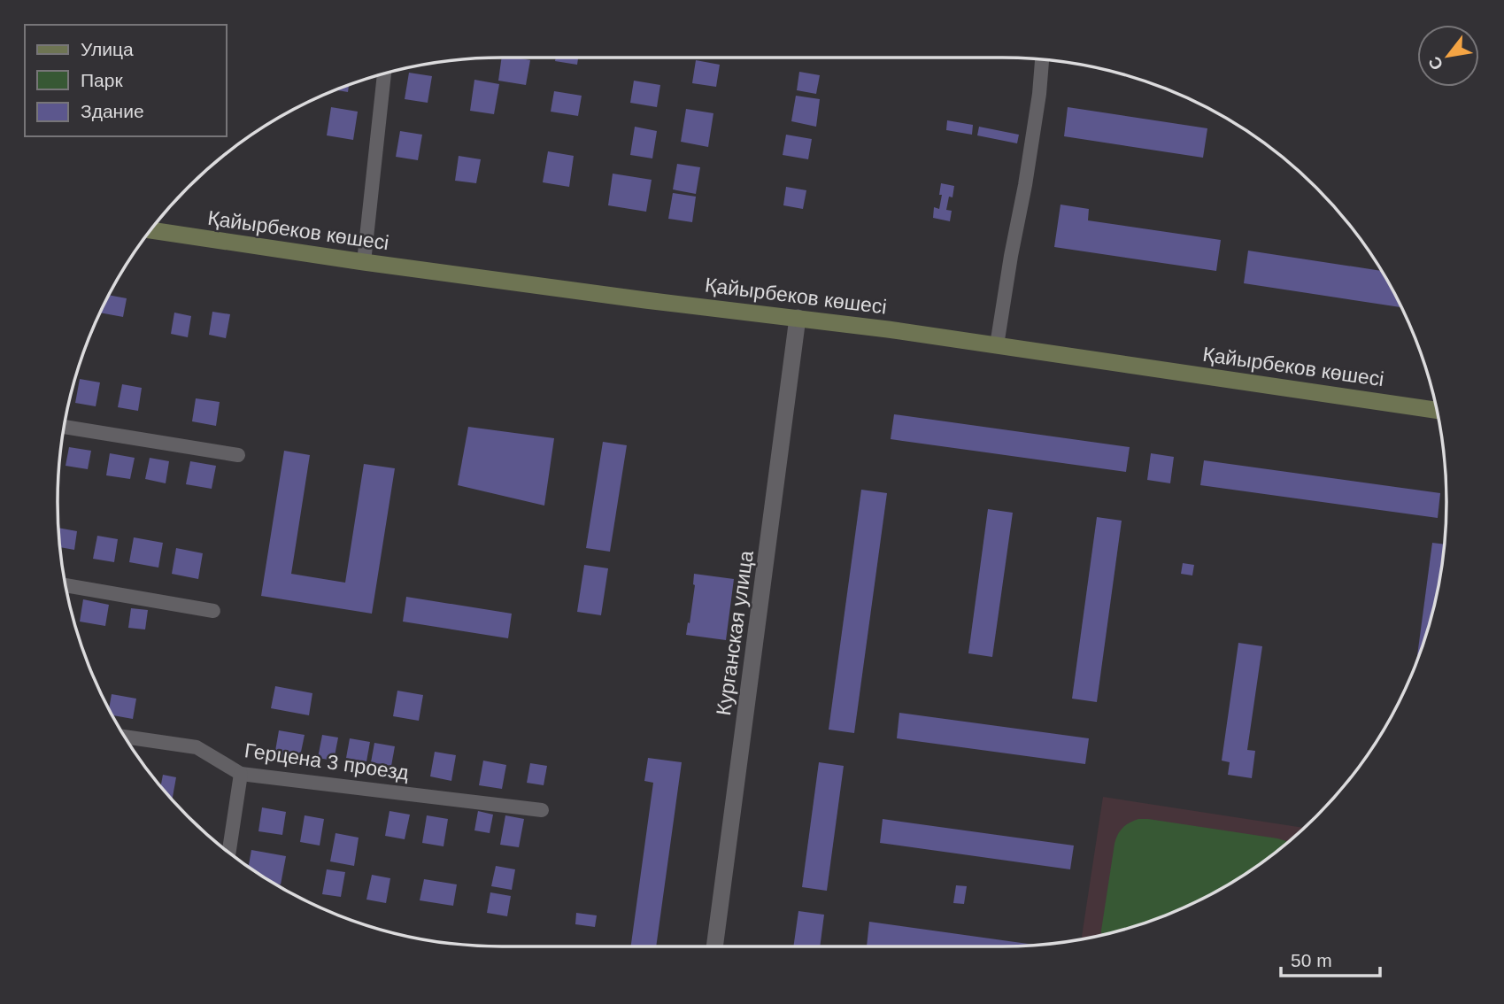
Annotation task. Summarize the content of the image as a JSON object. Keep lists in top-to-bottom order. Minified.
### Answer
{"streets":{"main road":["Қайырбеков көшесі"],"street":["Курганская улица","Герцена 3 проезд"]},"crossings":[["Қайырбеков көшесі","Курганская улица"]],"legend":["Улица","Парк","Здание"],"scale_bar":"50 m","north":"bottom left"}
